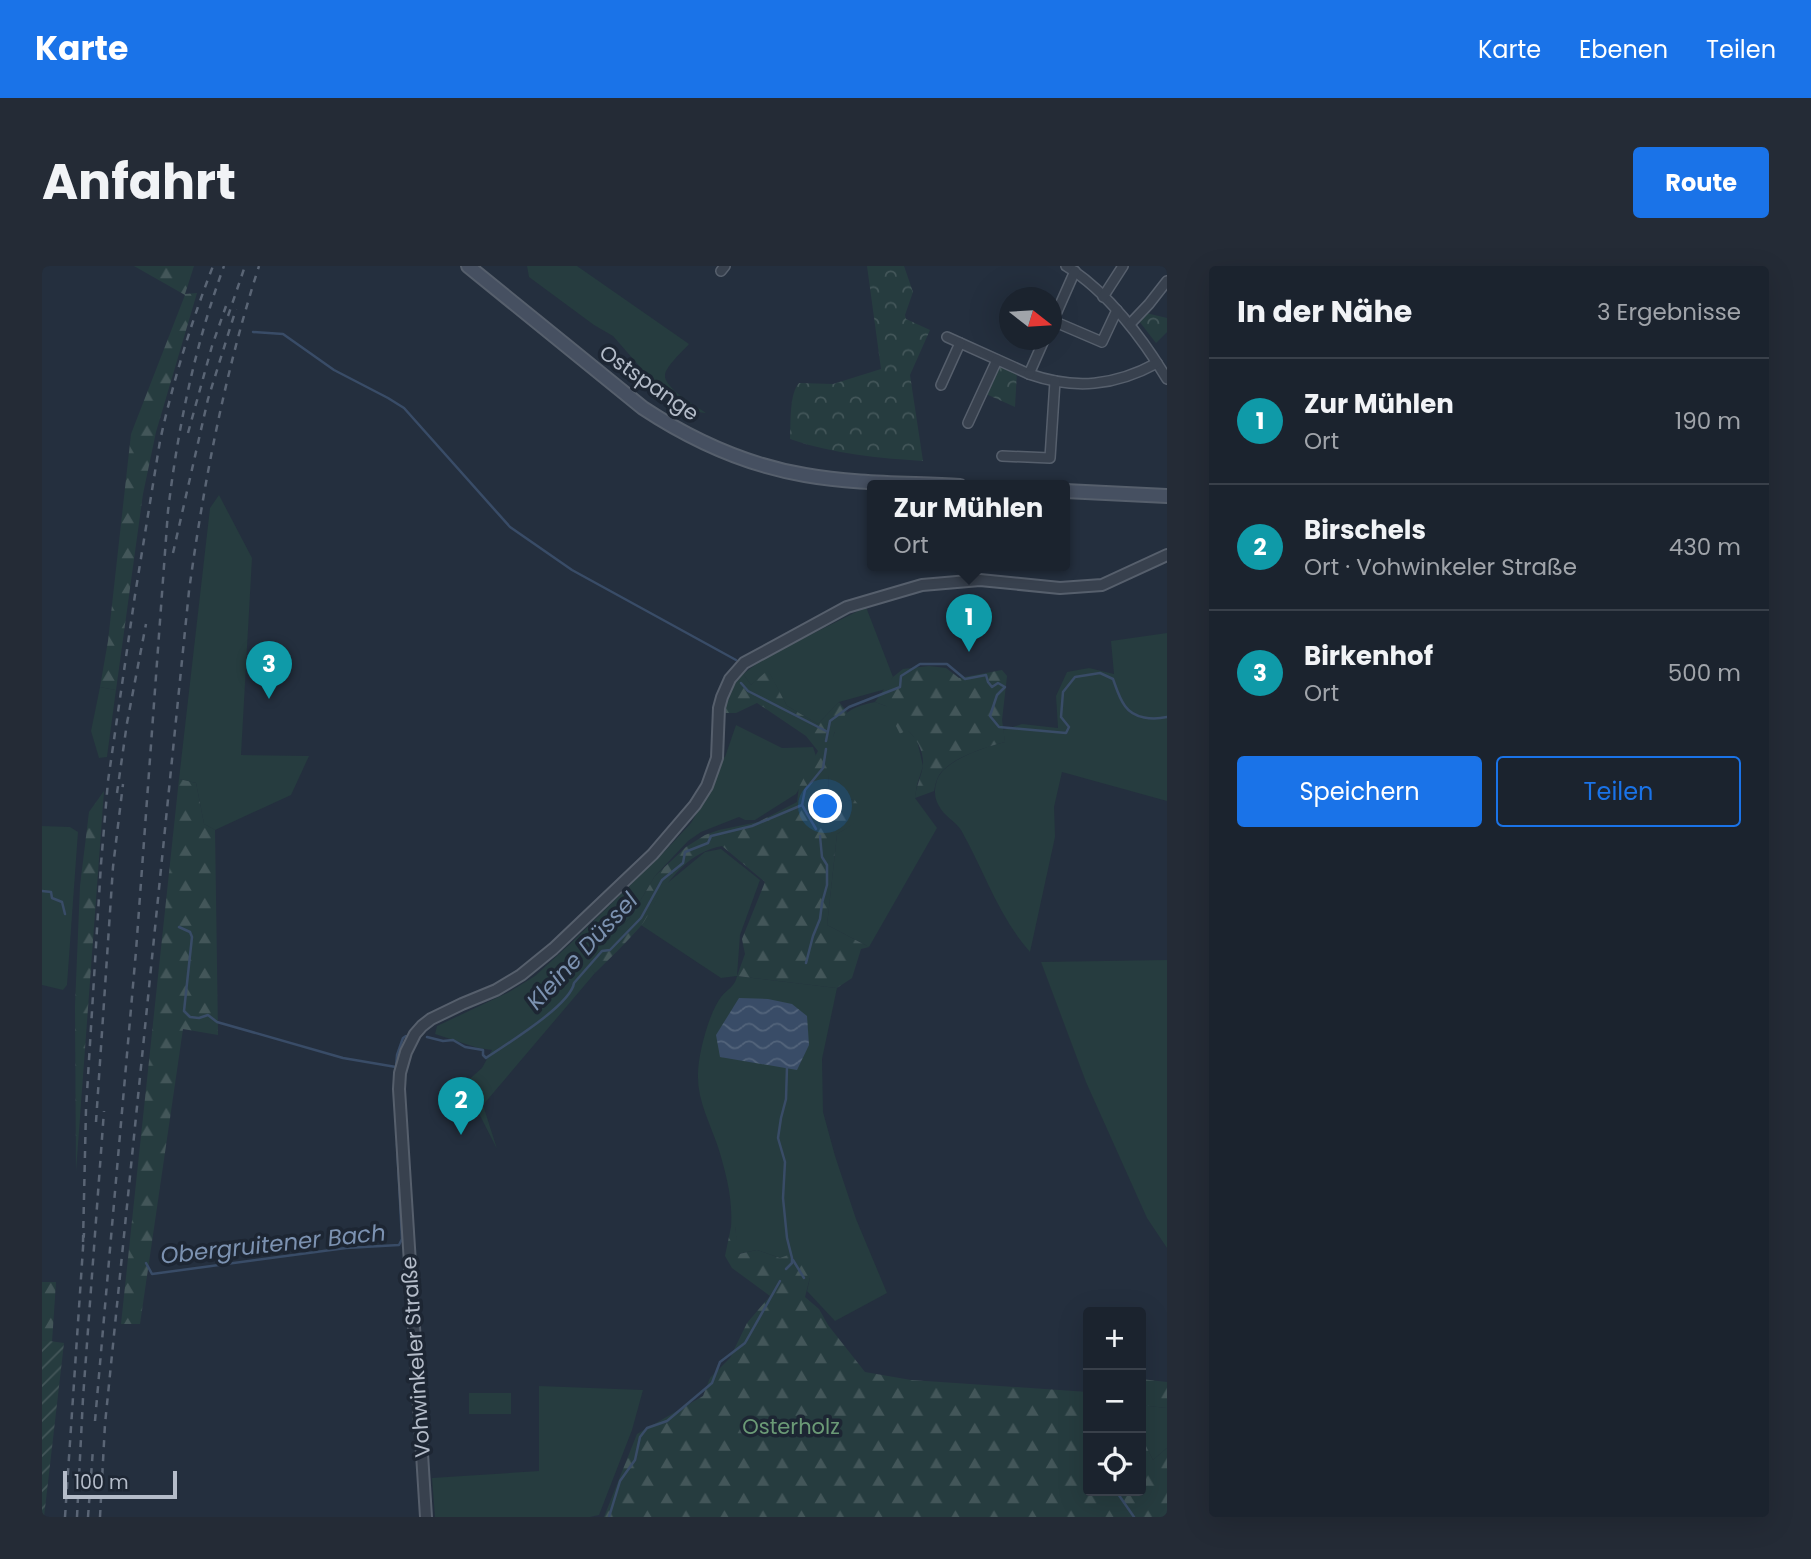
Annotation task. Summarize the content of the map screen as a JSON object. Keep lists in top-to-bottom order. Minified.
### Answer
{"streets":{"main road":["Ostspange"],"street":["Vohwinkeler Straße"]},"water":["Kleine Düssel","Obergruitener Bach"],"parks":["Osterholz"],"scale_bar":"100 m","north":"right","page":{"header":"Karte","nav":["Karte","Ebenen","Teilen"],"title":"Anfahrt","buttons":["Route",["Speichern","Teilen"]],"heading":["In der Nähe","3 Ergebnisse"],"list":[{"mark":"1","name":"Zur Mühlen","note":"Ort","value":"190 m"},{"mark":"2","name":"Birschels","note":"Ort · Vohwinkeler Straße","value":"430 m"},{"mark":"3","name":"Birkenhof","note":"Ort","value":"500 m"}],"popup":["Zur Mühlen","Ort"],"pins":["1","3","2"],"map_buttons":["+","−"],"scale":"100 m"}}
